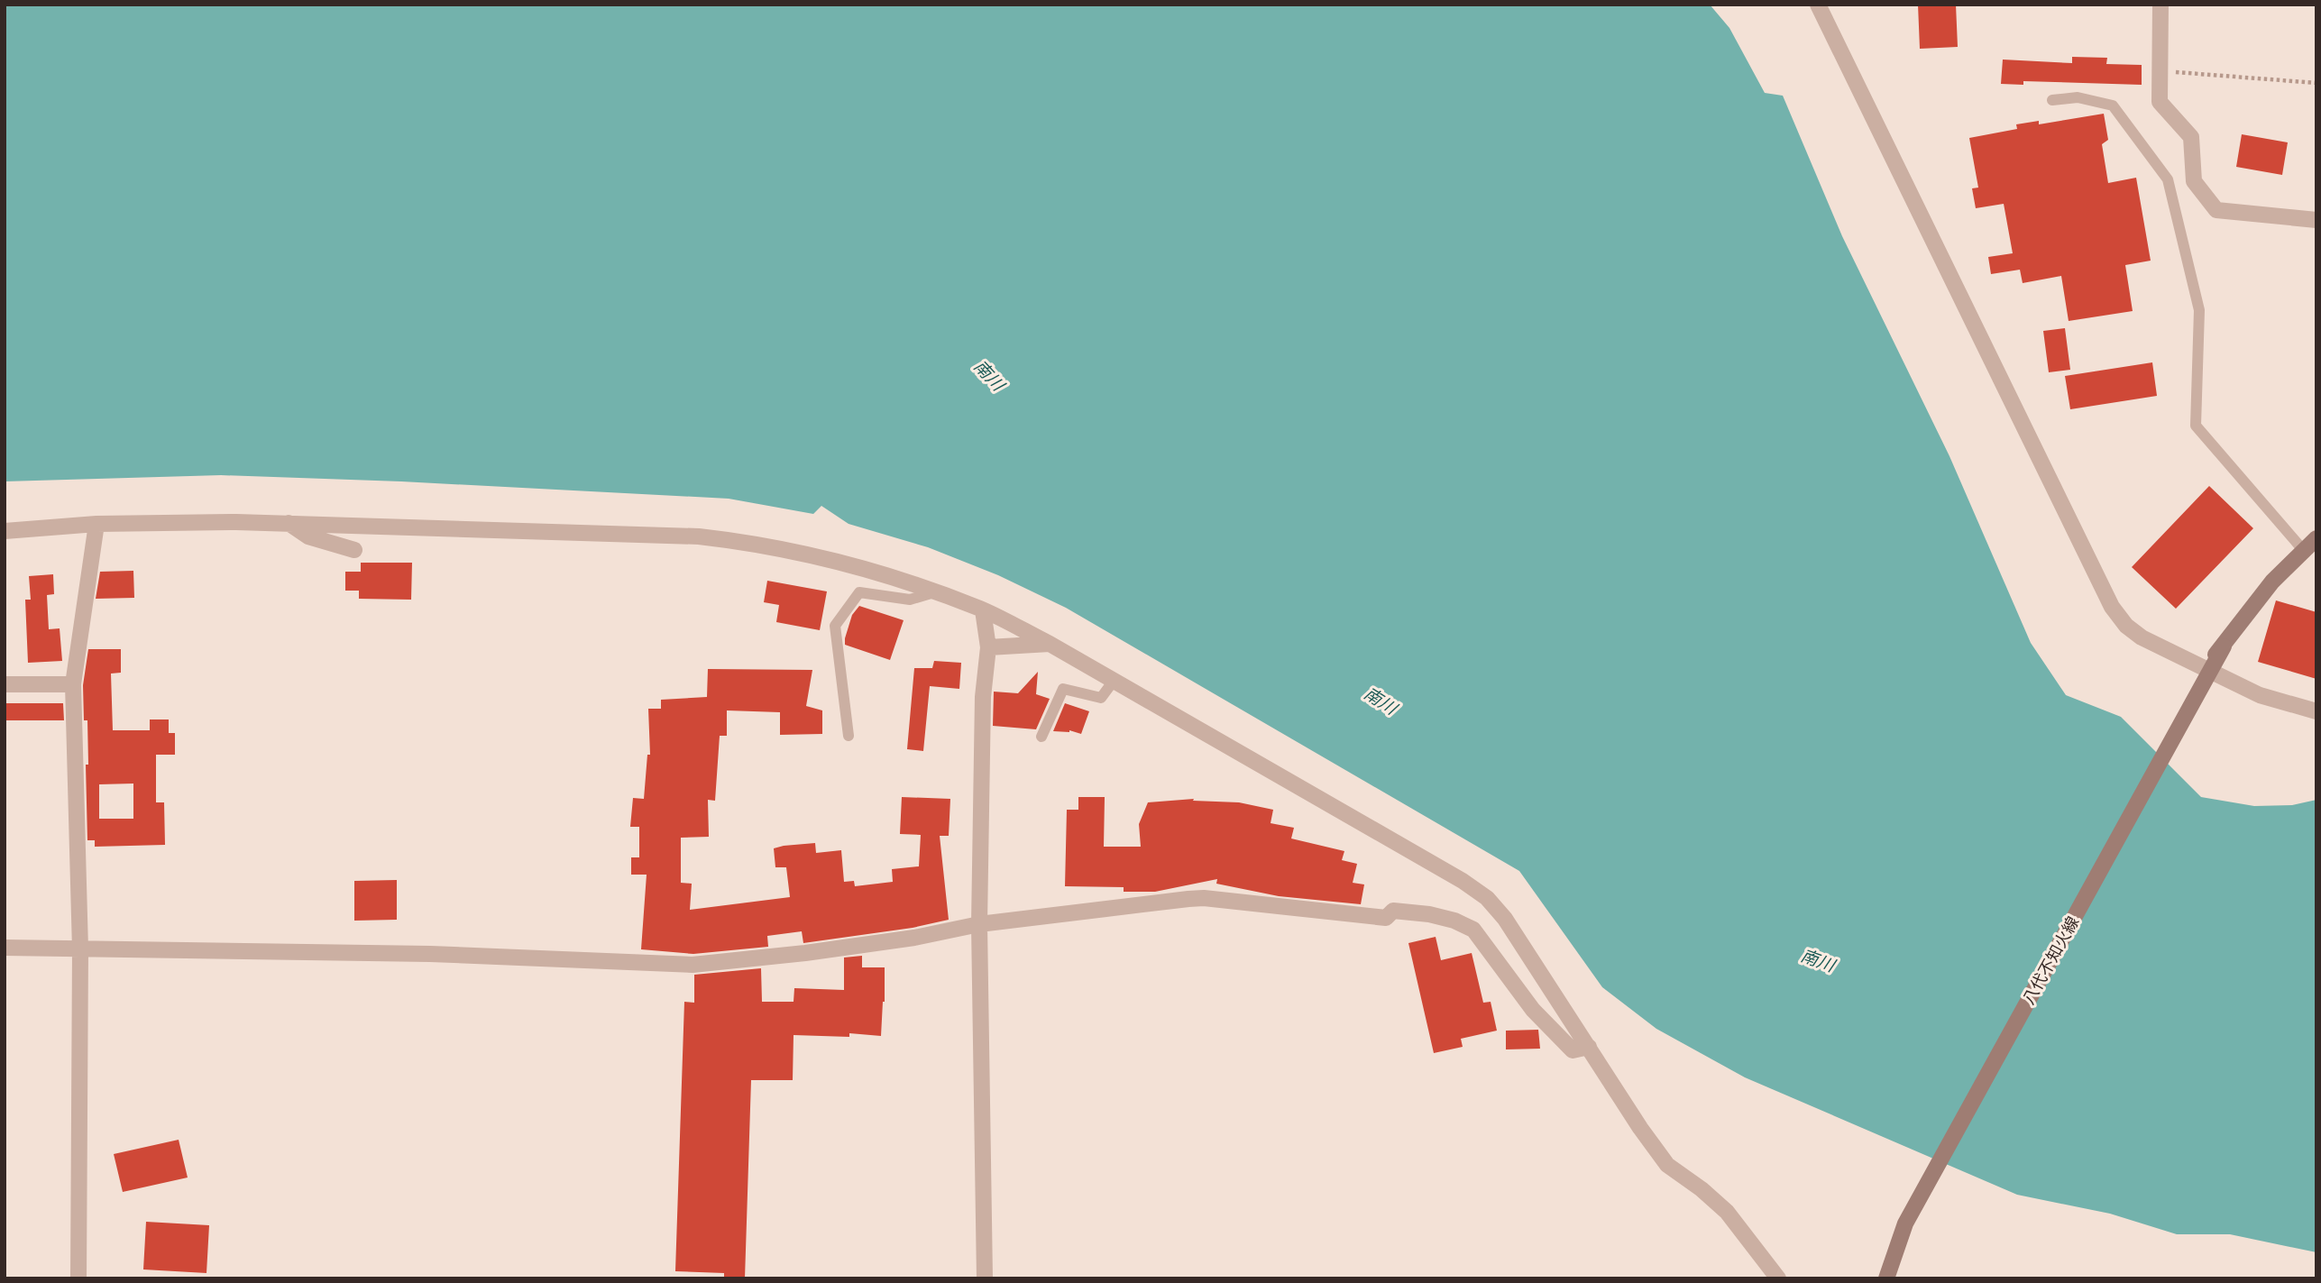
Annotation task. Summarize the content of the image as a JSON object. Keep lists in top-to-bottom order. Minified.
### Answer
{"streets":{"main road":["八代不知火線"]},"water":["南川"]}
